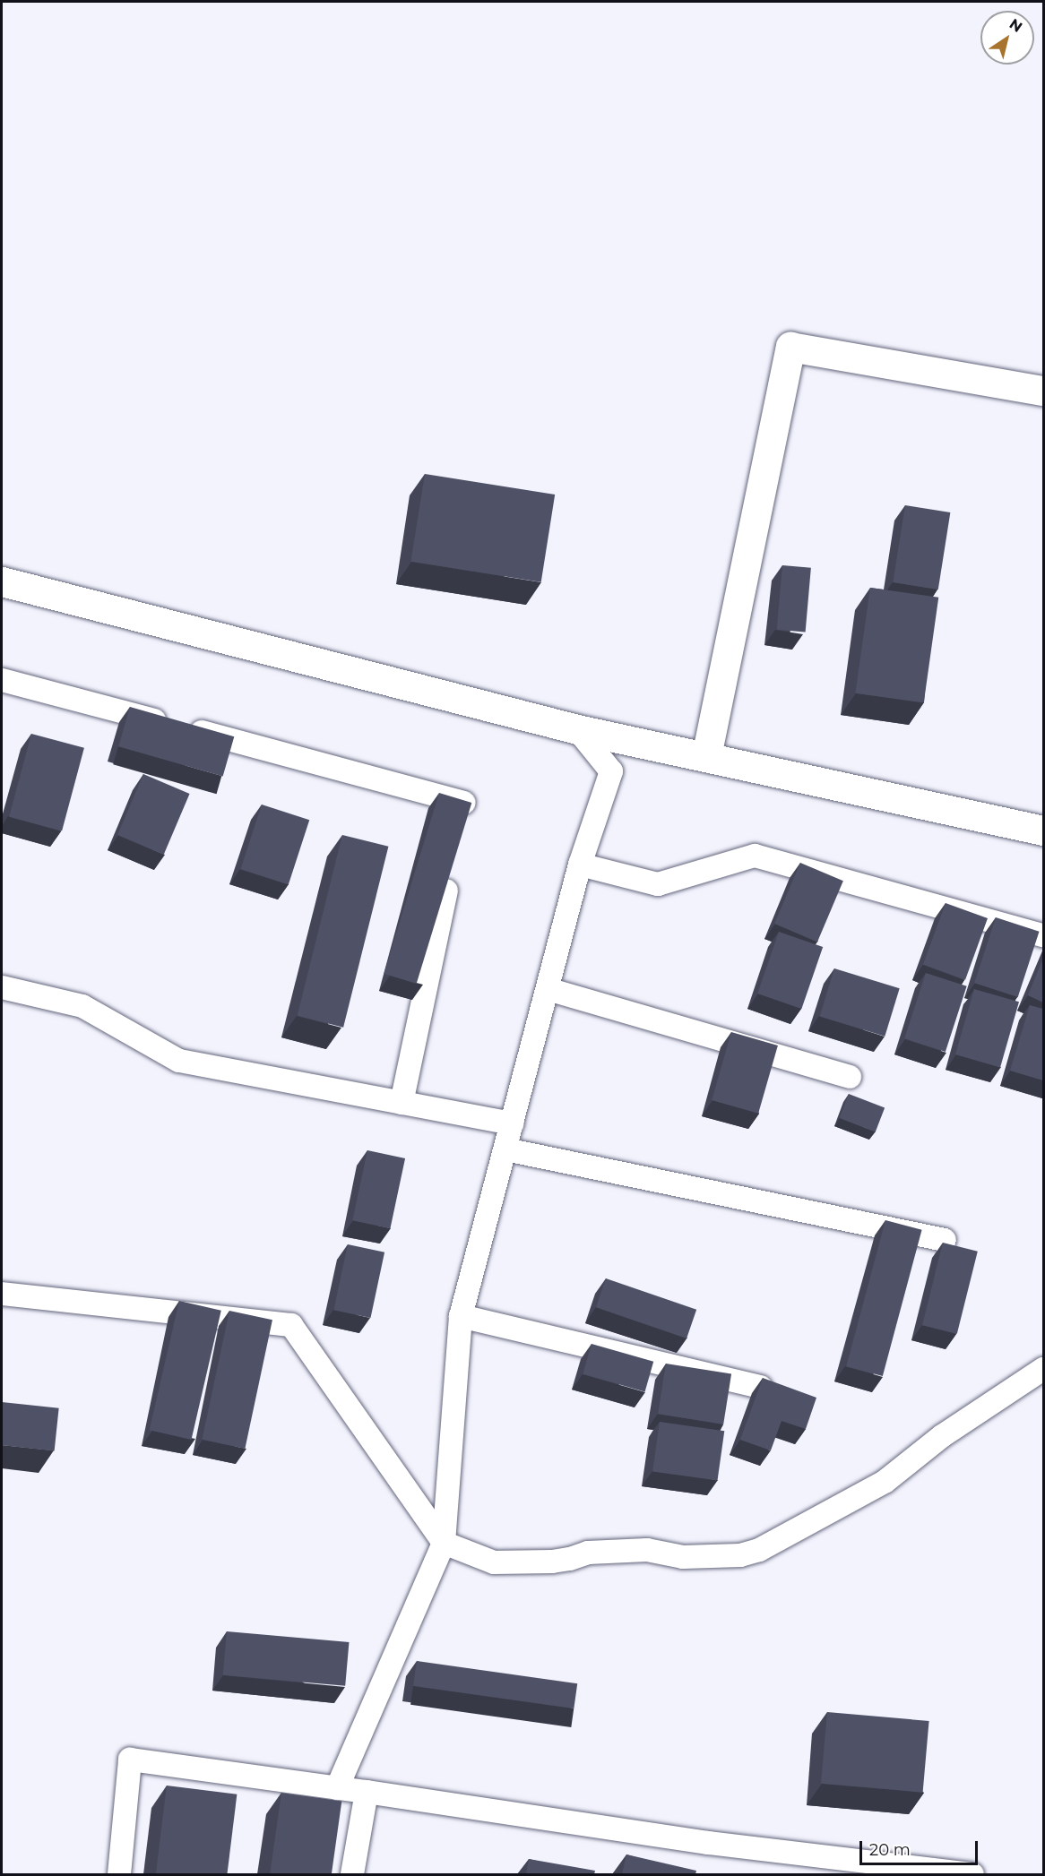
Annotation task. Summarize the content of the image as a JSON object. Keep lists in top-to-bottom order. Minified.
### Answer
{"scale_bar":"20 m","north":"top right"}
